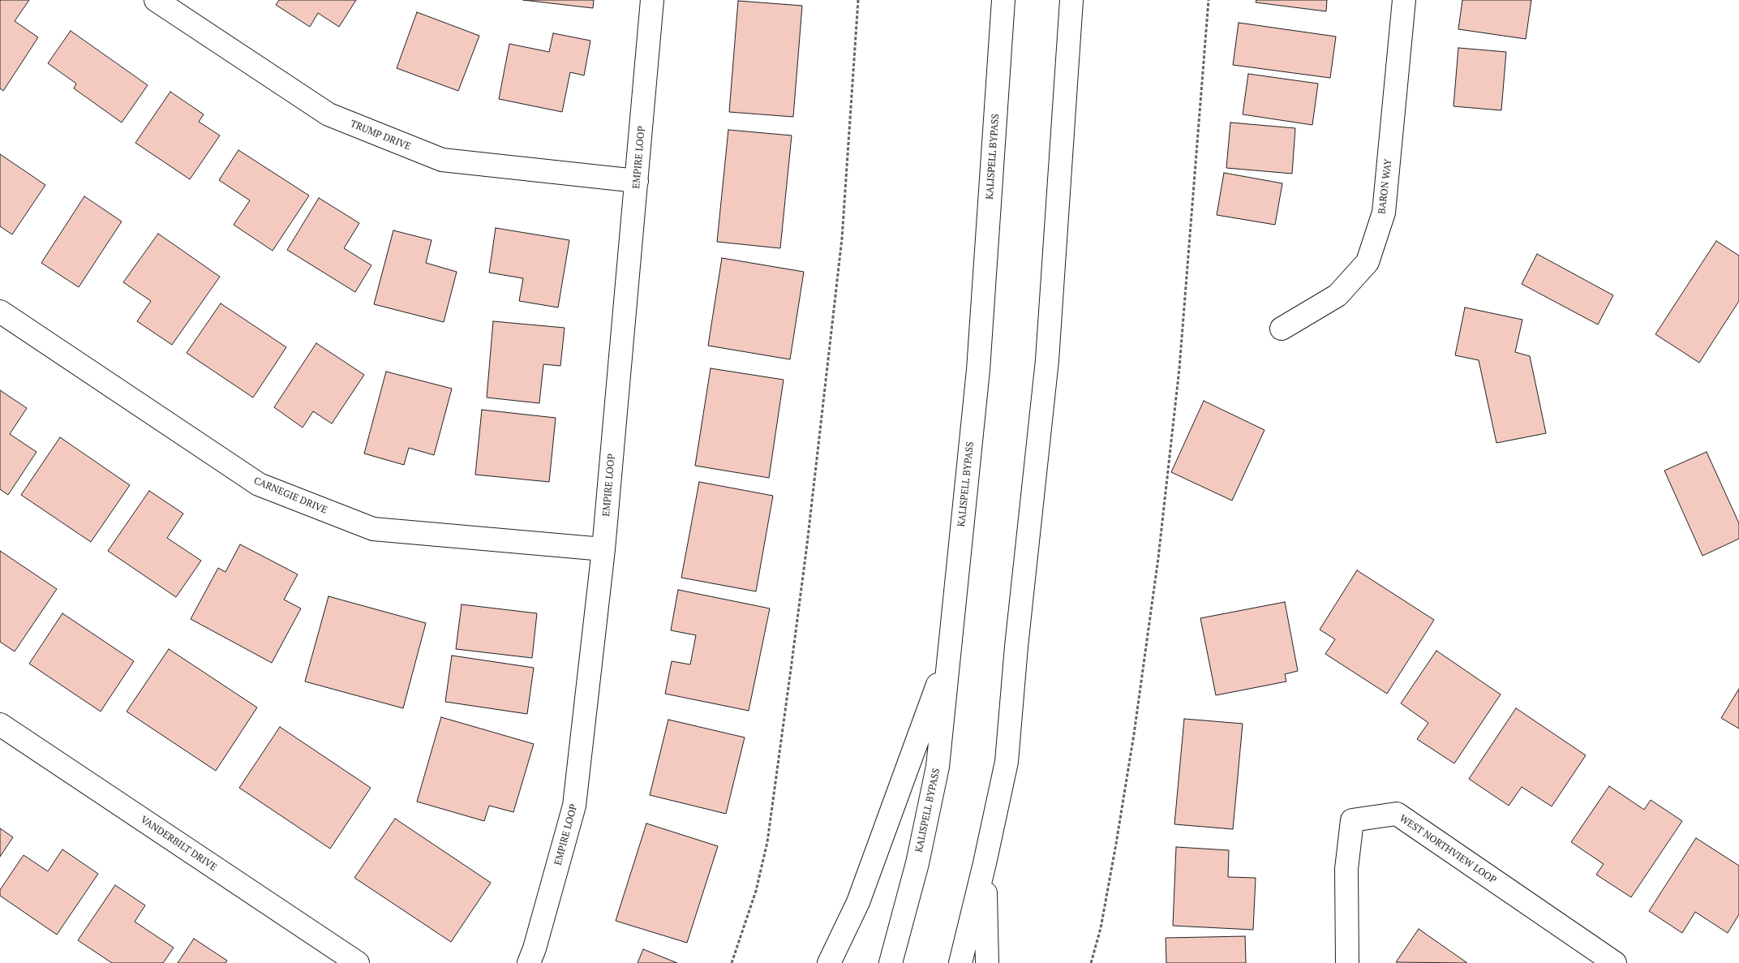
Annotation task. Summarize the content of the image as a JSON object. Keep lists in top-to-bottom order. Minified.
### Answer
{"streets":{"main road":["TRUMP DRIVE","KALISPELL BYPASS","EMPIRE LOOP","BARON WAY","CARNEGIE DRIVE","VANDERBILT DRIVE","WEST NORTHVIEW LOOP"]},"crossings":[["TRUMP DRIVE","EMPIRE LOOP"],["EMPIRE LOOP","CARNEGIE DRIVE"]]}
